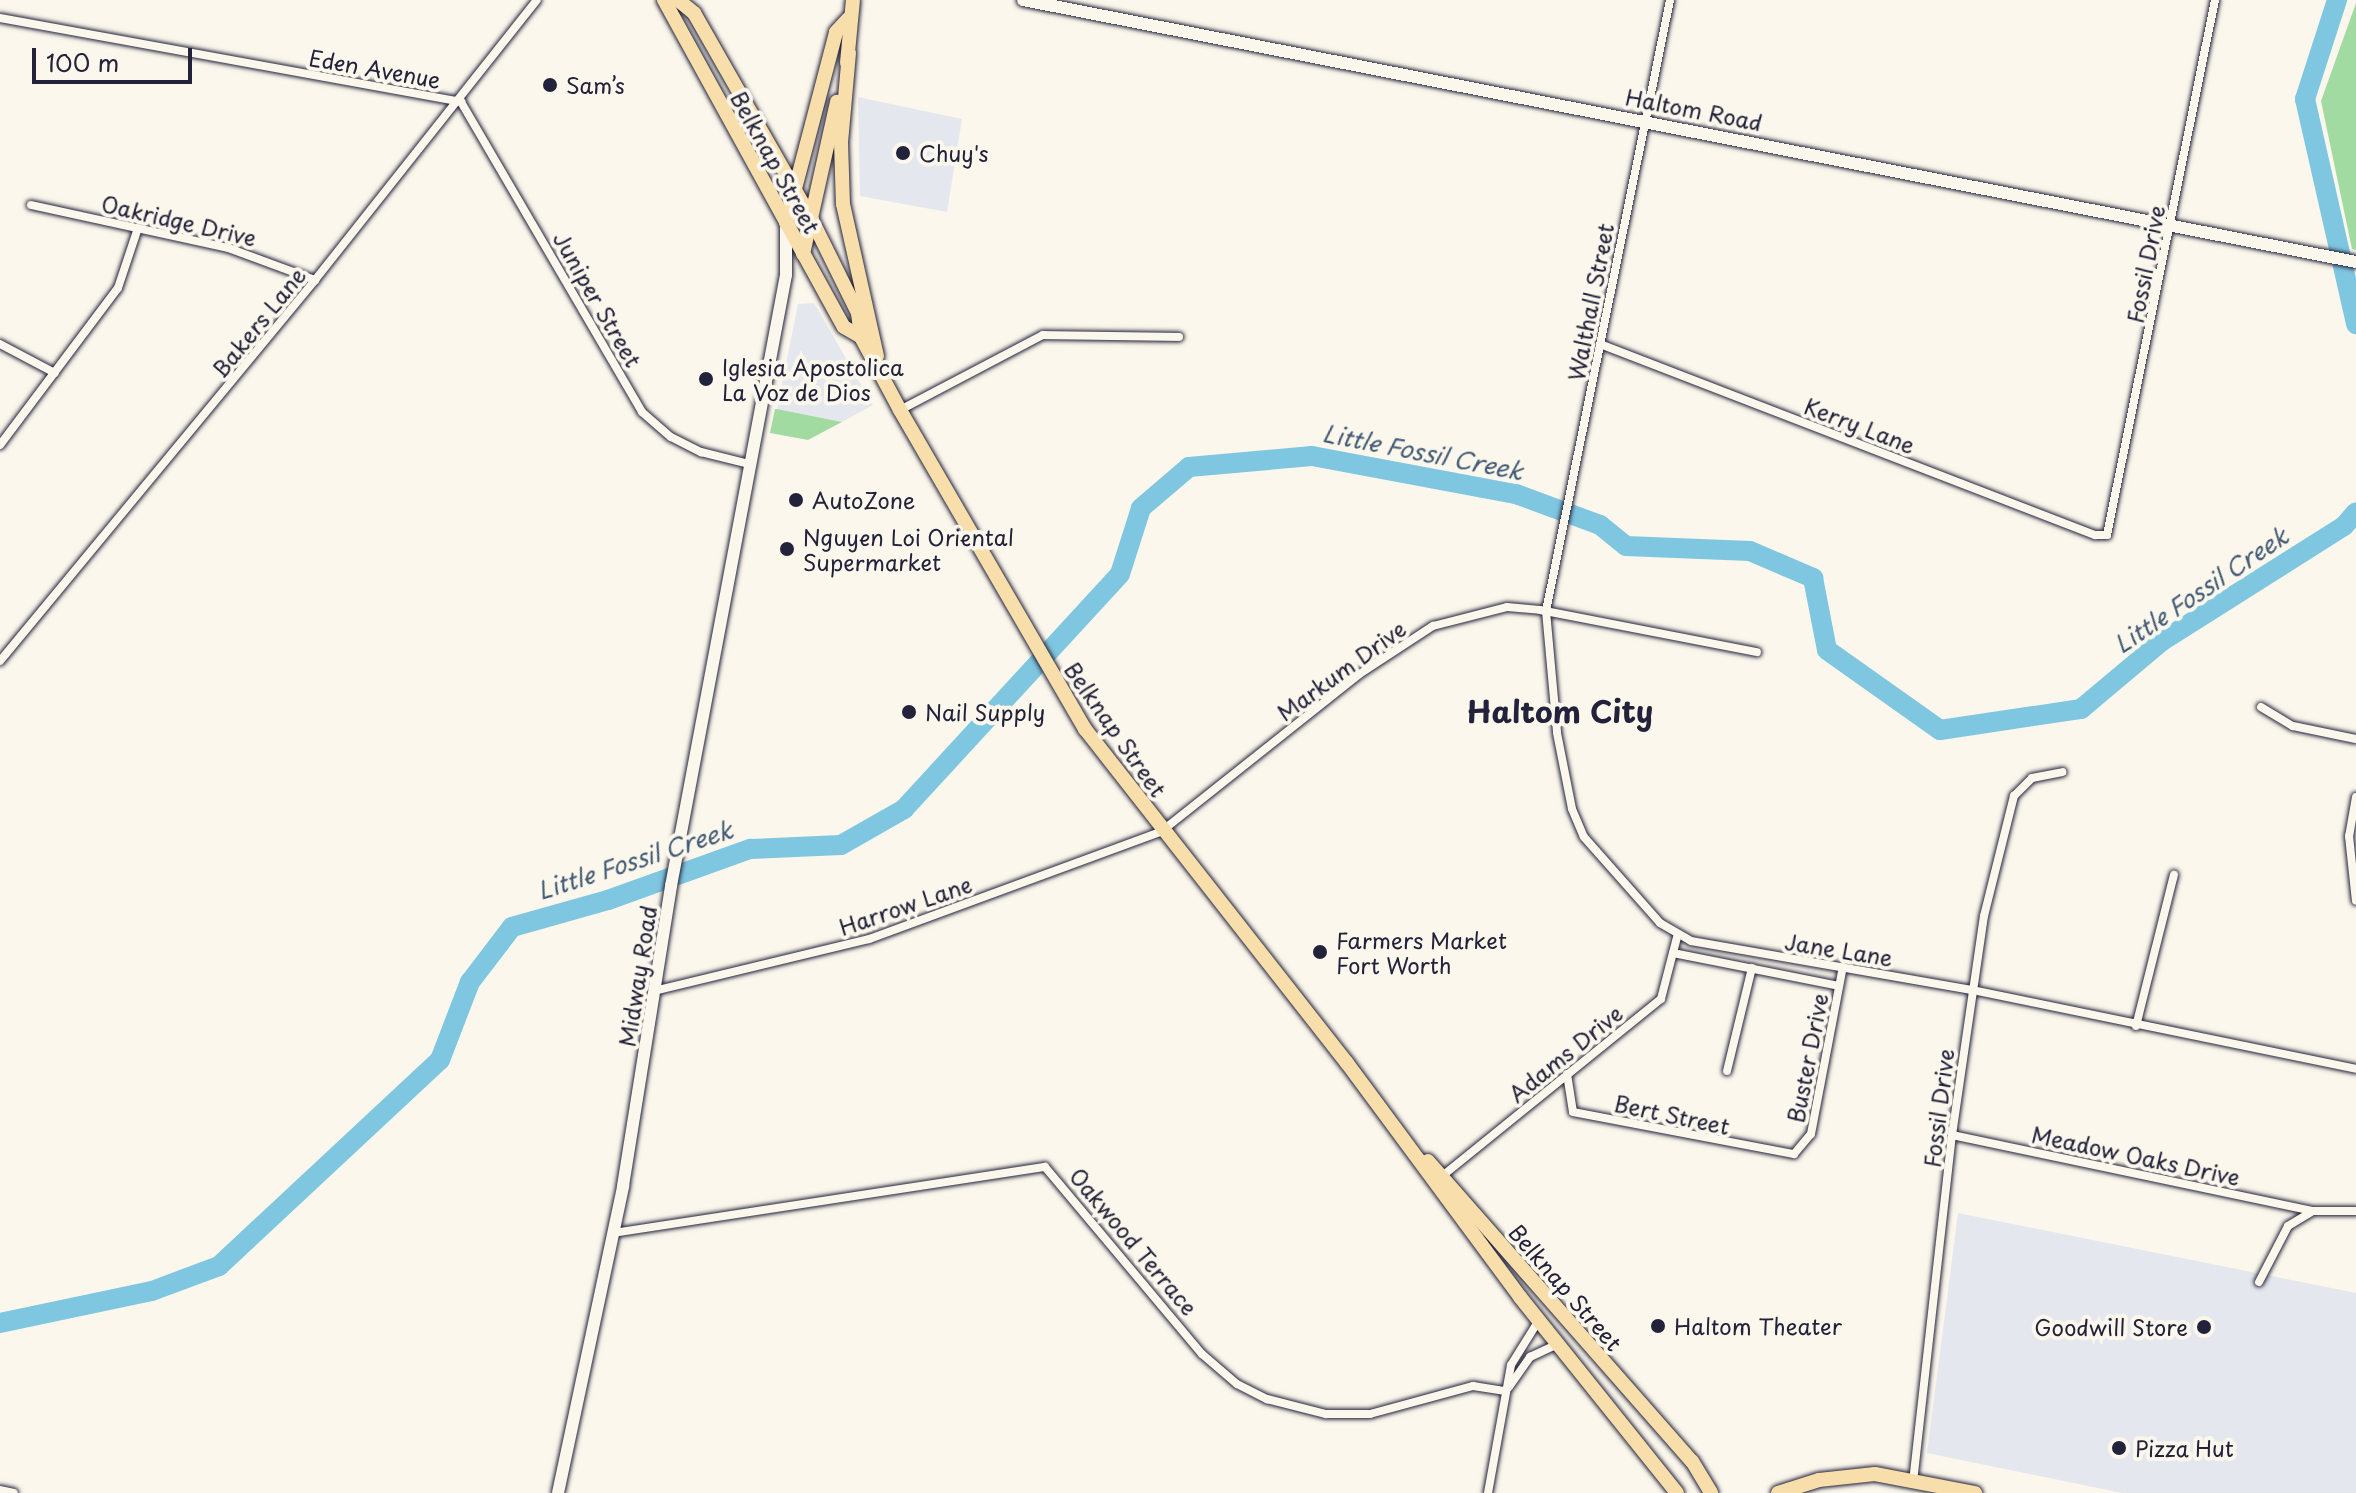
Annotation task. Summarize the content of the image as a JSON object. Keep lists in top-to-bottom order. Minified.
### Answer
{"streets":{"main road":["Haltom Road","Belknap Street","Midway Road"],"street":["Eden Avenue","Oakridge Drive","Fossil Drive","Juniper Street","Walthall Street","Bakers Lane","Kerry Lane","Markum Drive","Harrow Lane","Jane Lane","Adams Drive","Buster Drive","Bert Street","Meadow Oaks Drive","Oakwood Terrace"]},"crossings":[["Eden Avenue","Juniper Street"],["Eden Avenue","Bakers Lane"],["Haltom Road","Fossil Drive"],["Haltom Road","Walthall Street"],["Belknap Street","Markum Drive"],["Belknap Street","Harrow Lane"],["Belknap Street","Midway Road"],["Belknap Street","Adams Drive"],["Oakridge Drive","Bakers Lane"],["Fossil Drive","Kerry Lane"],["Fossil Drive","Jane Lane"],["Fossil Drive","Meadow Oaks Drive"],["Juniper Street","Bakers Lane"],["Juniper Street","Midway Road"],["Walthall Street","Kerry Lane"],["Walthall Street","Markum Drive"],["Markum Drive","Harrow Lane"],["Harrow Lane","Midway Road"],["Jane Lane","Adams Drive"],["Jane Lane","Buster Drive"],["Midway Road","Oakwood Terrace"],["Adams Drive","Bert Street"],["Buster Drive","Bert Street"]],"districts":["Haltom City"],"water":["Little Fossil Creek"],"places":["Sam’s","Chuy's","Iglesia Apostolica La Voz de Dios","AutoZone","Nguyen Loi Oriental Supermarket","Nail Supply","Farmers Market Fort Worth","Haltom Theater","Goodwill Store","Pizza Hut"],"scale_bar":"100 m"}
